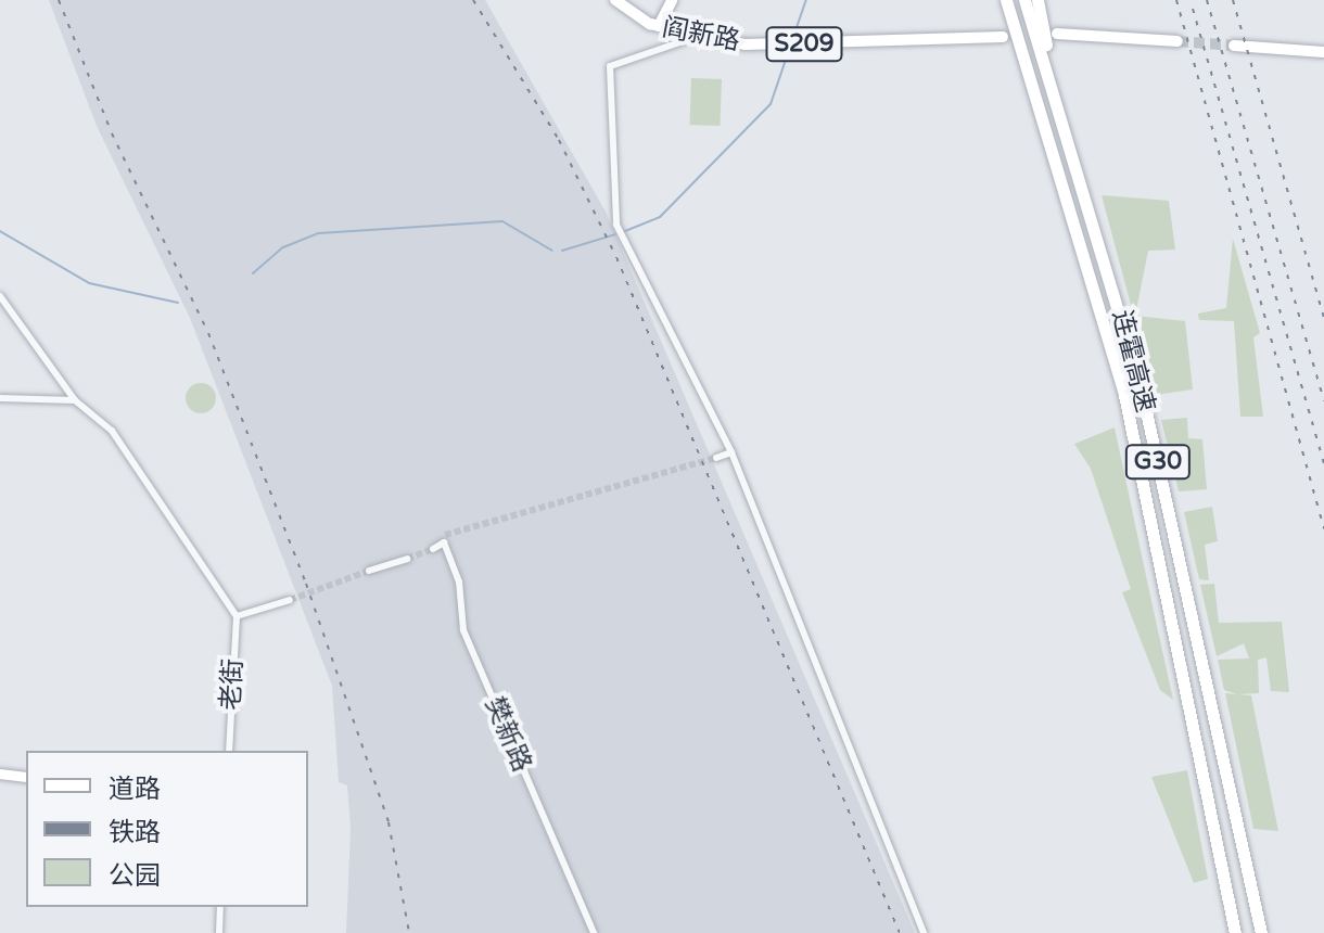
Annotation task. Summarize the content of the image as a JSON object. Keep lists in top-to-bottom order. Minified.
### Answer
{"streets":{"highway":["连霍高速","G30"],"main road":["阎新路","S209"],"street":["老街","樊新路"]},"legend":["道路","铁路","公园"]}
